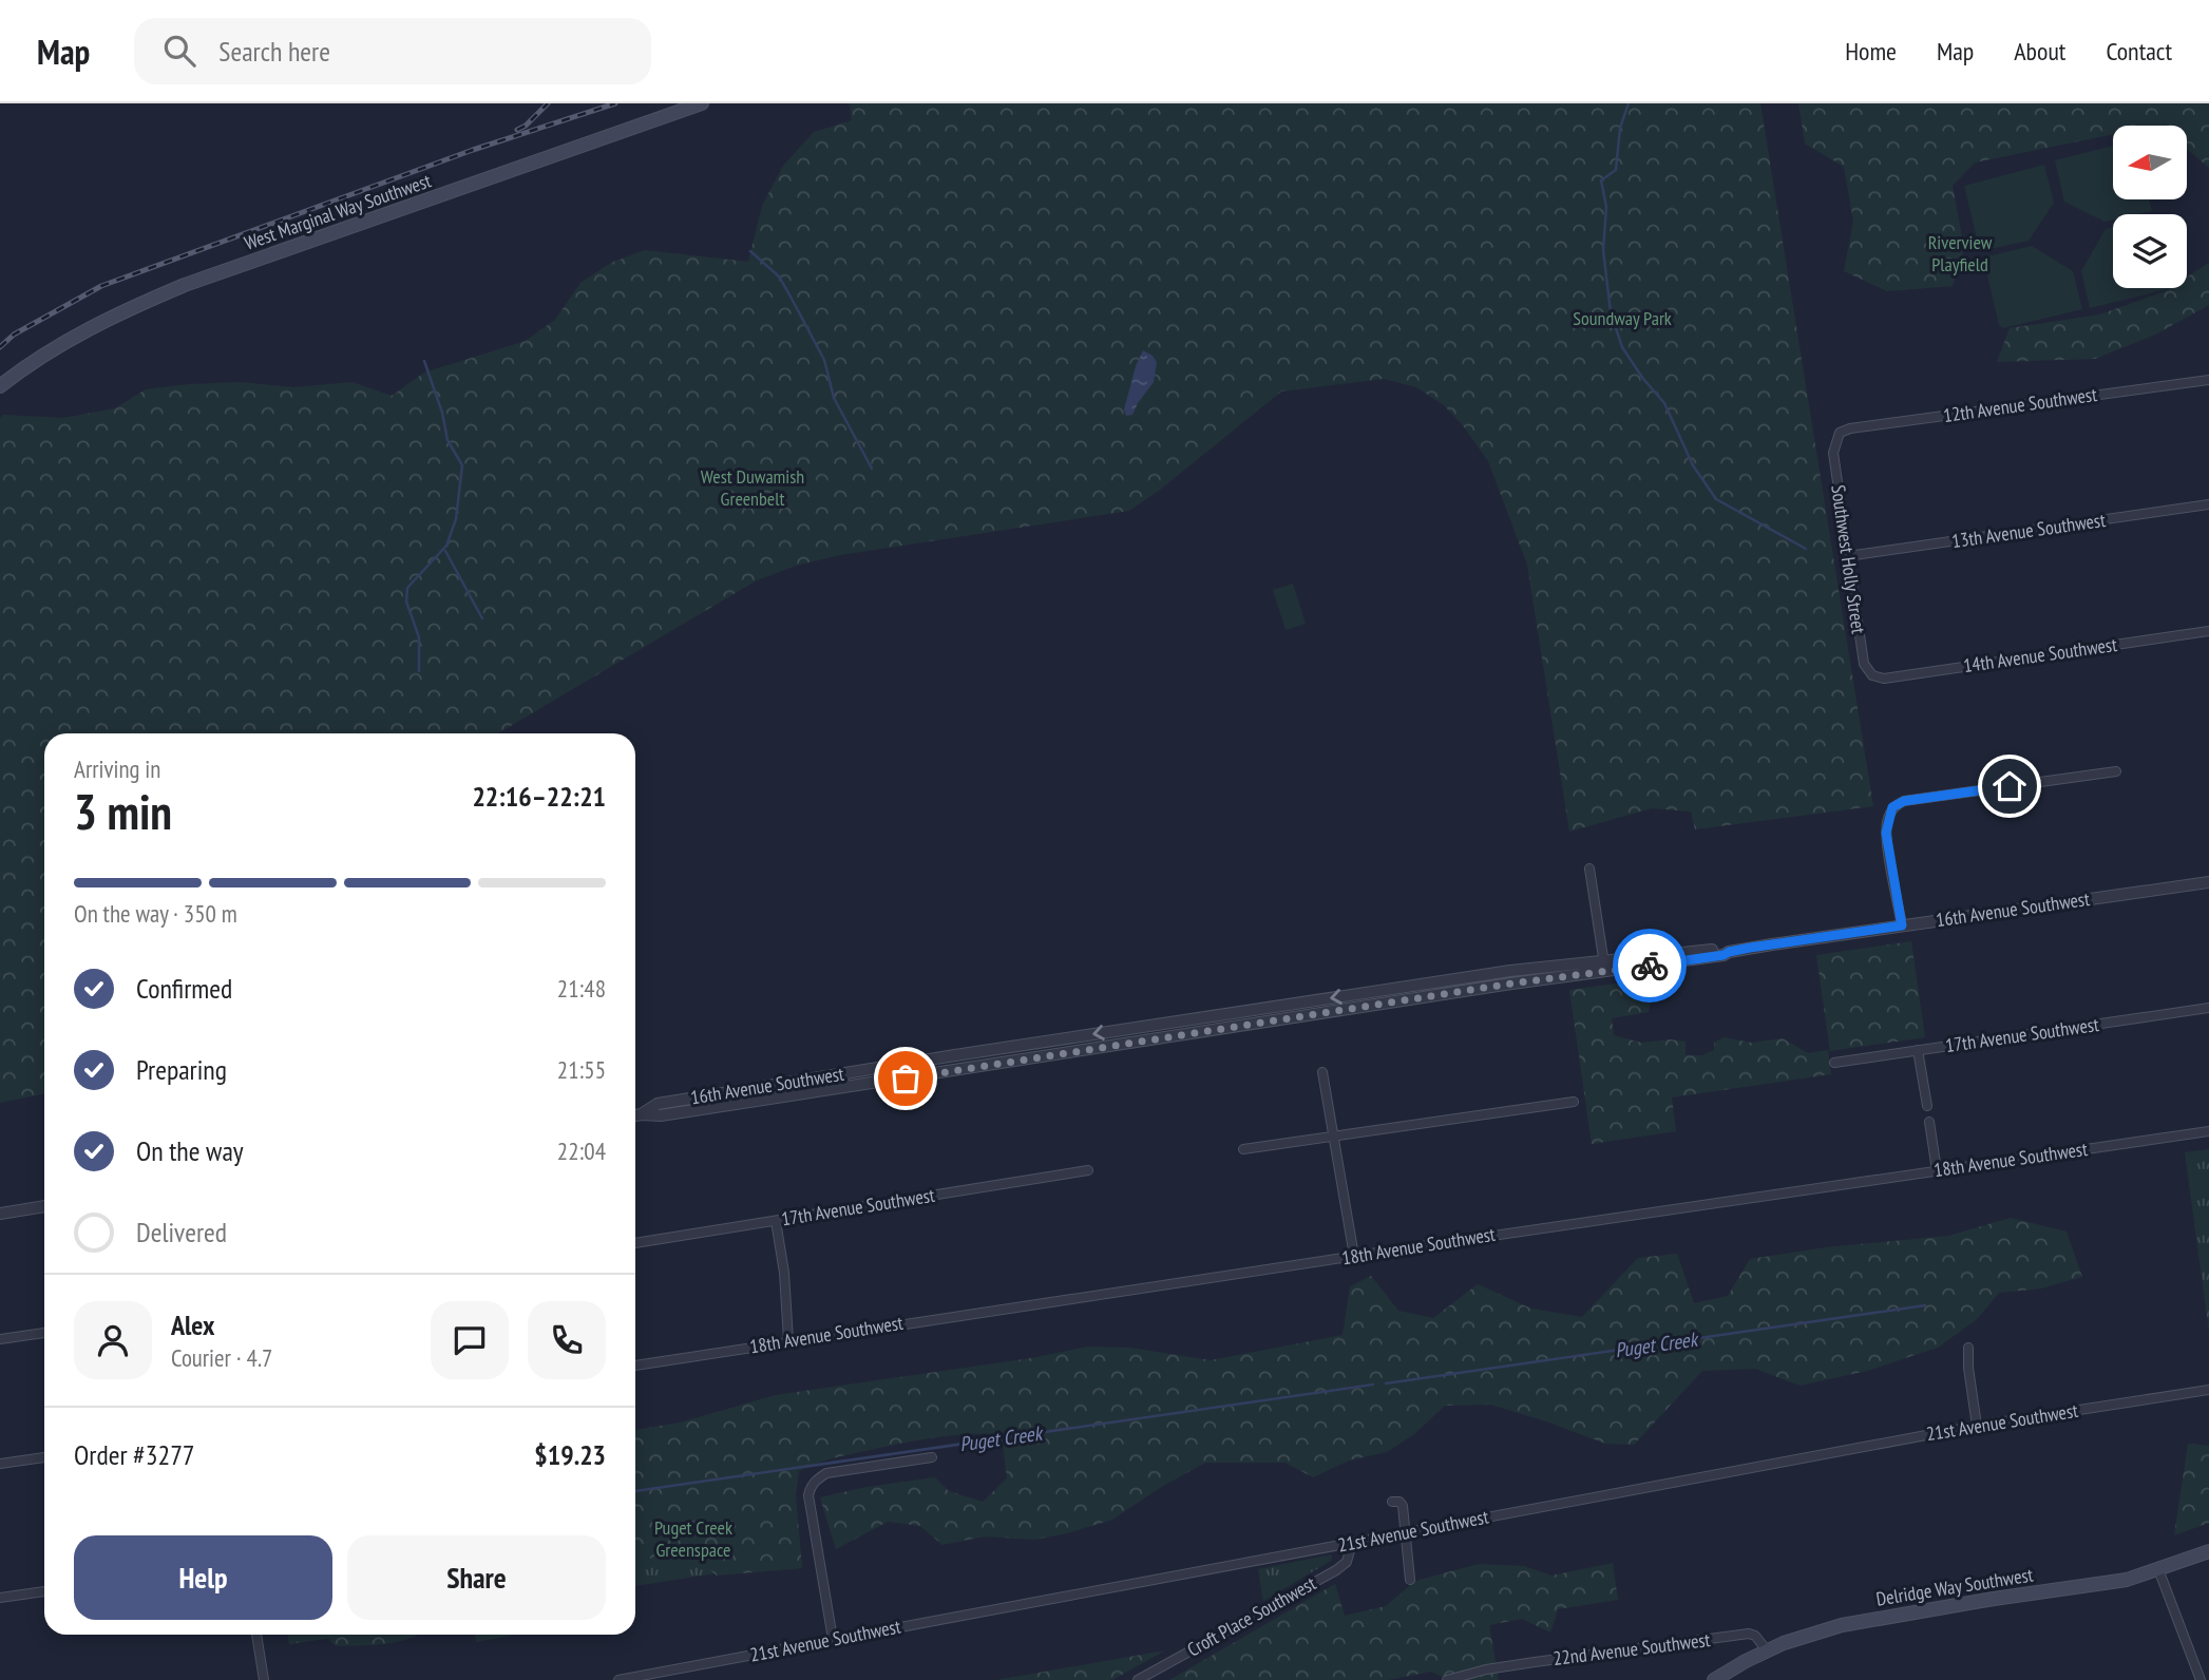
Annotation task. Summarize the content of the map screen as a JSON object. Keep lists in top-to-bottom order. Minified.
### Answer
{"streets":{"main road":["West Marginal Way Southwest","Delridge Way Southwest"],"street":["12th Avenue Southwest","13th Avenue Southwest","Southwest Holly Street","14th Avenue Southwest","16th Avenue Southwest","17th Avenue Southwest","18th Avenue Southwest","21st Avenue Southwest","Croft Place Southwest","22nd Avenue Southwest"]},"crossings":[["12th Avenue Southwest","Southwest Holly Street"],["13th Avenue Southwest","Southwest Holly Street"],["Southwest Holly Street","14th Avenue Southwest"],["21st Avenue Southwest","Croft Place Southwest"],["Delridge Way Southwest","22nd Avenue Southwest"]],"water":["Puget Creek"],"parks":["Riverview Playfield","Soundway Park","West Duwamish Greenbelt","Puget Creek Greenspace"],"north":"left","page":{"header":"Map","search":"Search here","nav":["Home","Map","About","Contact"],"heading":["3 min","Arriving in","22:16–22:21"],"panel":["Alex","Courier · 4.7","Order #3277","$19.23"],"bar":"On the way · 350 m","list":[["Confirmed","21:48"],["Preparing","21:55"],["On the way","22:04"],"Delivered"],"buttons":["Help","Share"]}}
